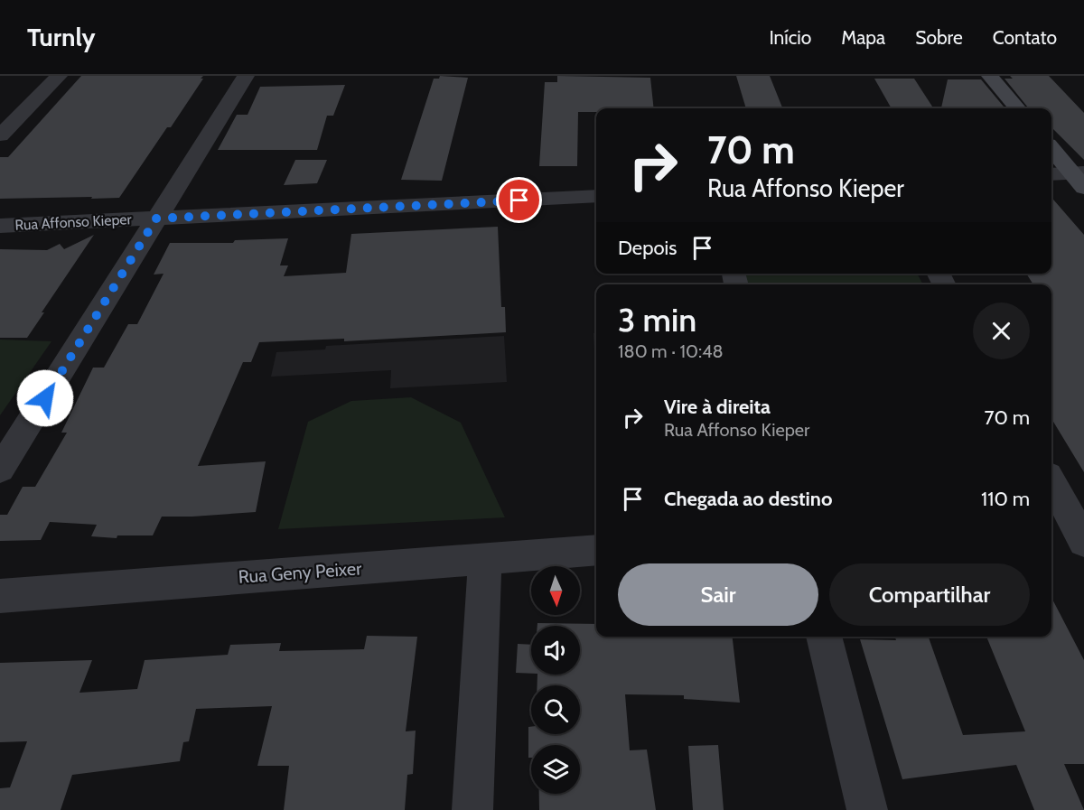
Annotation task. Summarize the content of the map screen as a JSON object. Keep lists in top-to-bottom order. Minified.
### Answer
{"streets":{"street":["Rua Affonso Kieper","Rua Geny Peixer"]},"north":"bottom","page":{"header":"Turnly","nav":["Início","Mapa","Sobre","Contato"],"turn":["70 m","Rua Affonso Kieper"],"then":"Depois","heading":["3 min","180 m · 10:48"],"list":[{"name":"Vire à direita","note":"Rua Affonso Kieper","value":"70 m"},{"name":"Chegada ao destino","value":"110 m"}],"buttons":["Sair","Compartilhar"]}}
